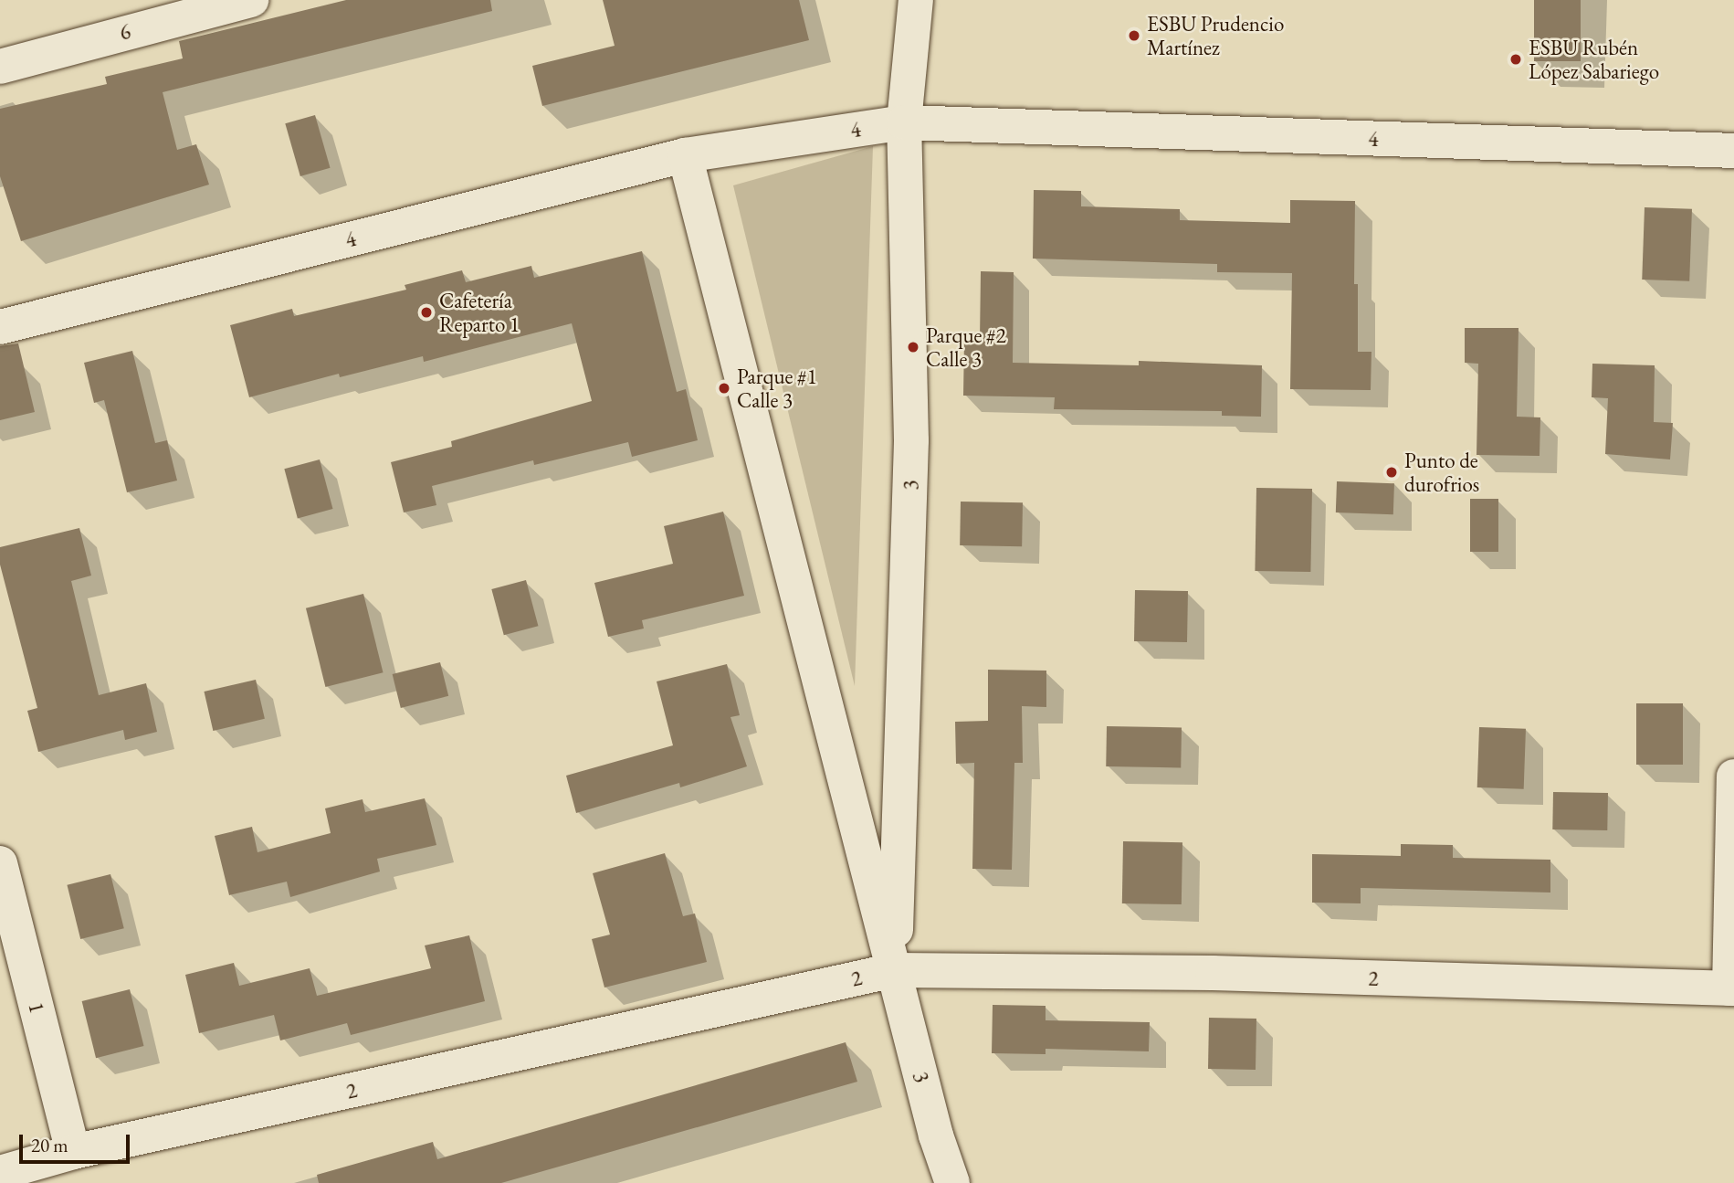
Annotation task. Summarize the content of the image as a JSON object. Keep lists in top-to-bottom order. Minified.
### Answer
{"streets":{"street":["6","4","3","2","1"]},"crossings":[["4","3"],["3","2"],["2","1"]],"places":["ESBU Prudencio Martínez","ESBU Rubén López Sabariego","Cafetería Reparto 1","Parque #2 Calle 3","Parque #1 Calle 3","Punto de durofrios"],"scale_bar":"20 m"}
